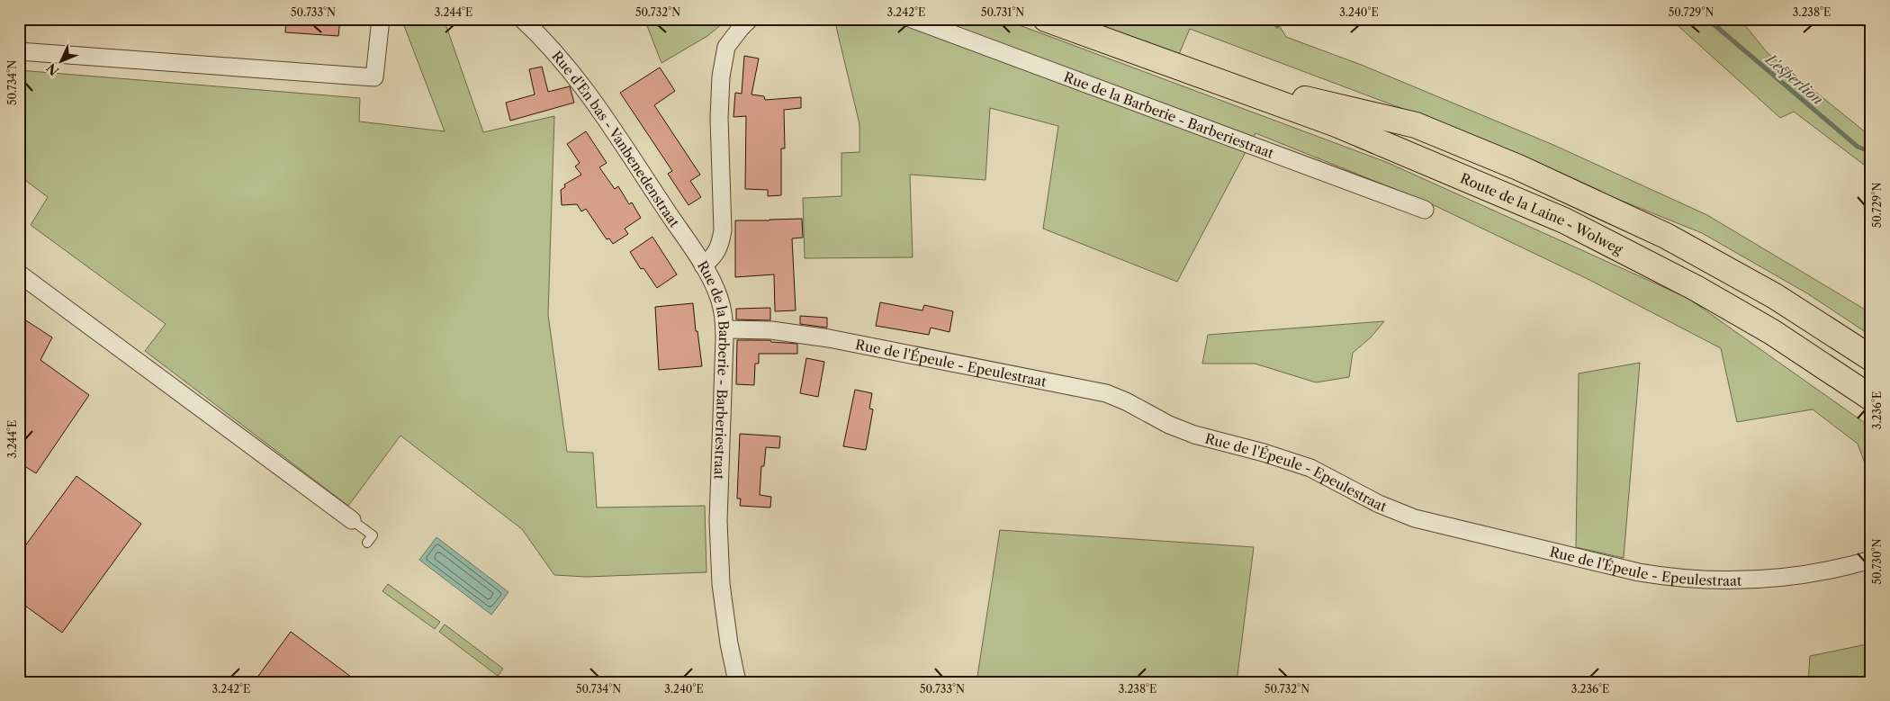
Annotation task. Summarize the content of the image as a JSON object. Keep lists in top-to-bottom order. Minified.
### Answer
{"streets":{"highway":["Route de la Laine - Wolweg"],"street":["Rue de la Barberie - Barberiestraat","Rue d'En bas - Vanbenedenstraat","Rue de l'Épeule - Epeulestraat"]},"crossings":[["Rue de la Barberie - Barberiestraat","Rue d'En bas - Vanbenedenstraat"],["Rue de la Barberie - Barberiestraat","Rue de l'Épeule - Epeulestraat"]],"water":["L'esperlion"],"north":"bottom left","coordinates":["50.733°N","3.244°E","50.732°N","3.242°E","50.731°N","3.240°E","50.729°N","3.238°E","50.734°N","3.236°E","50.730°N"]}
